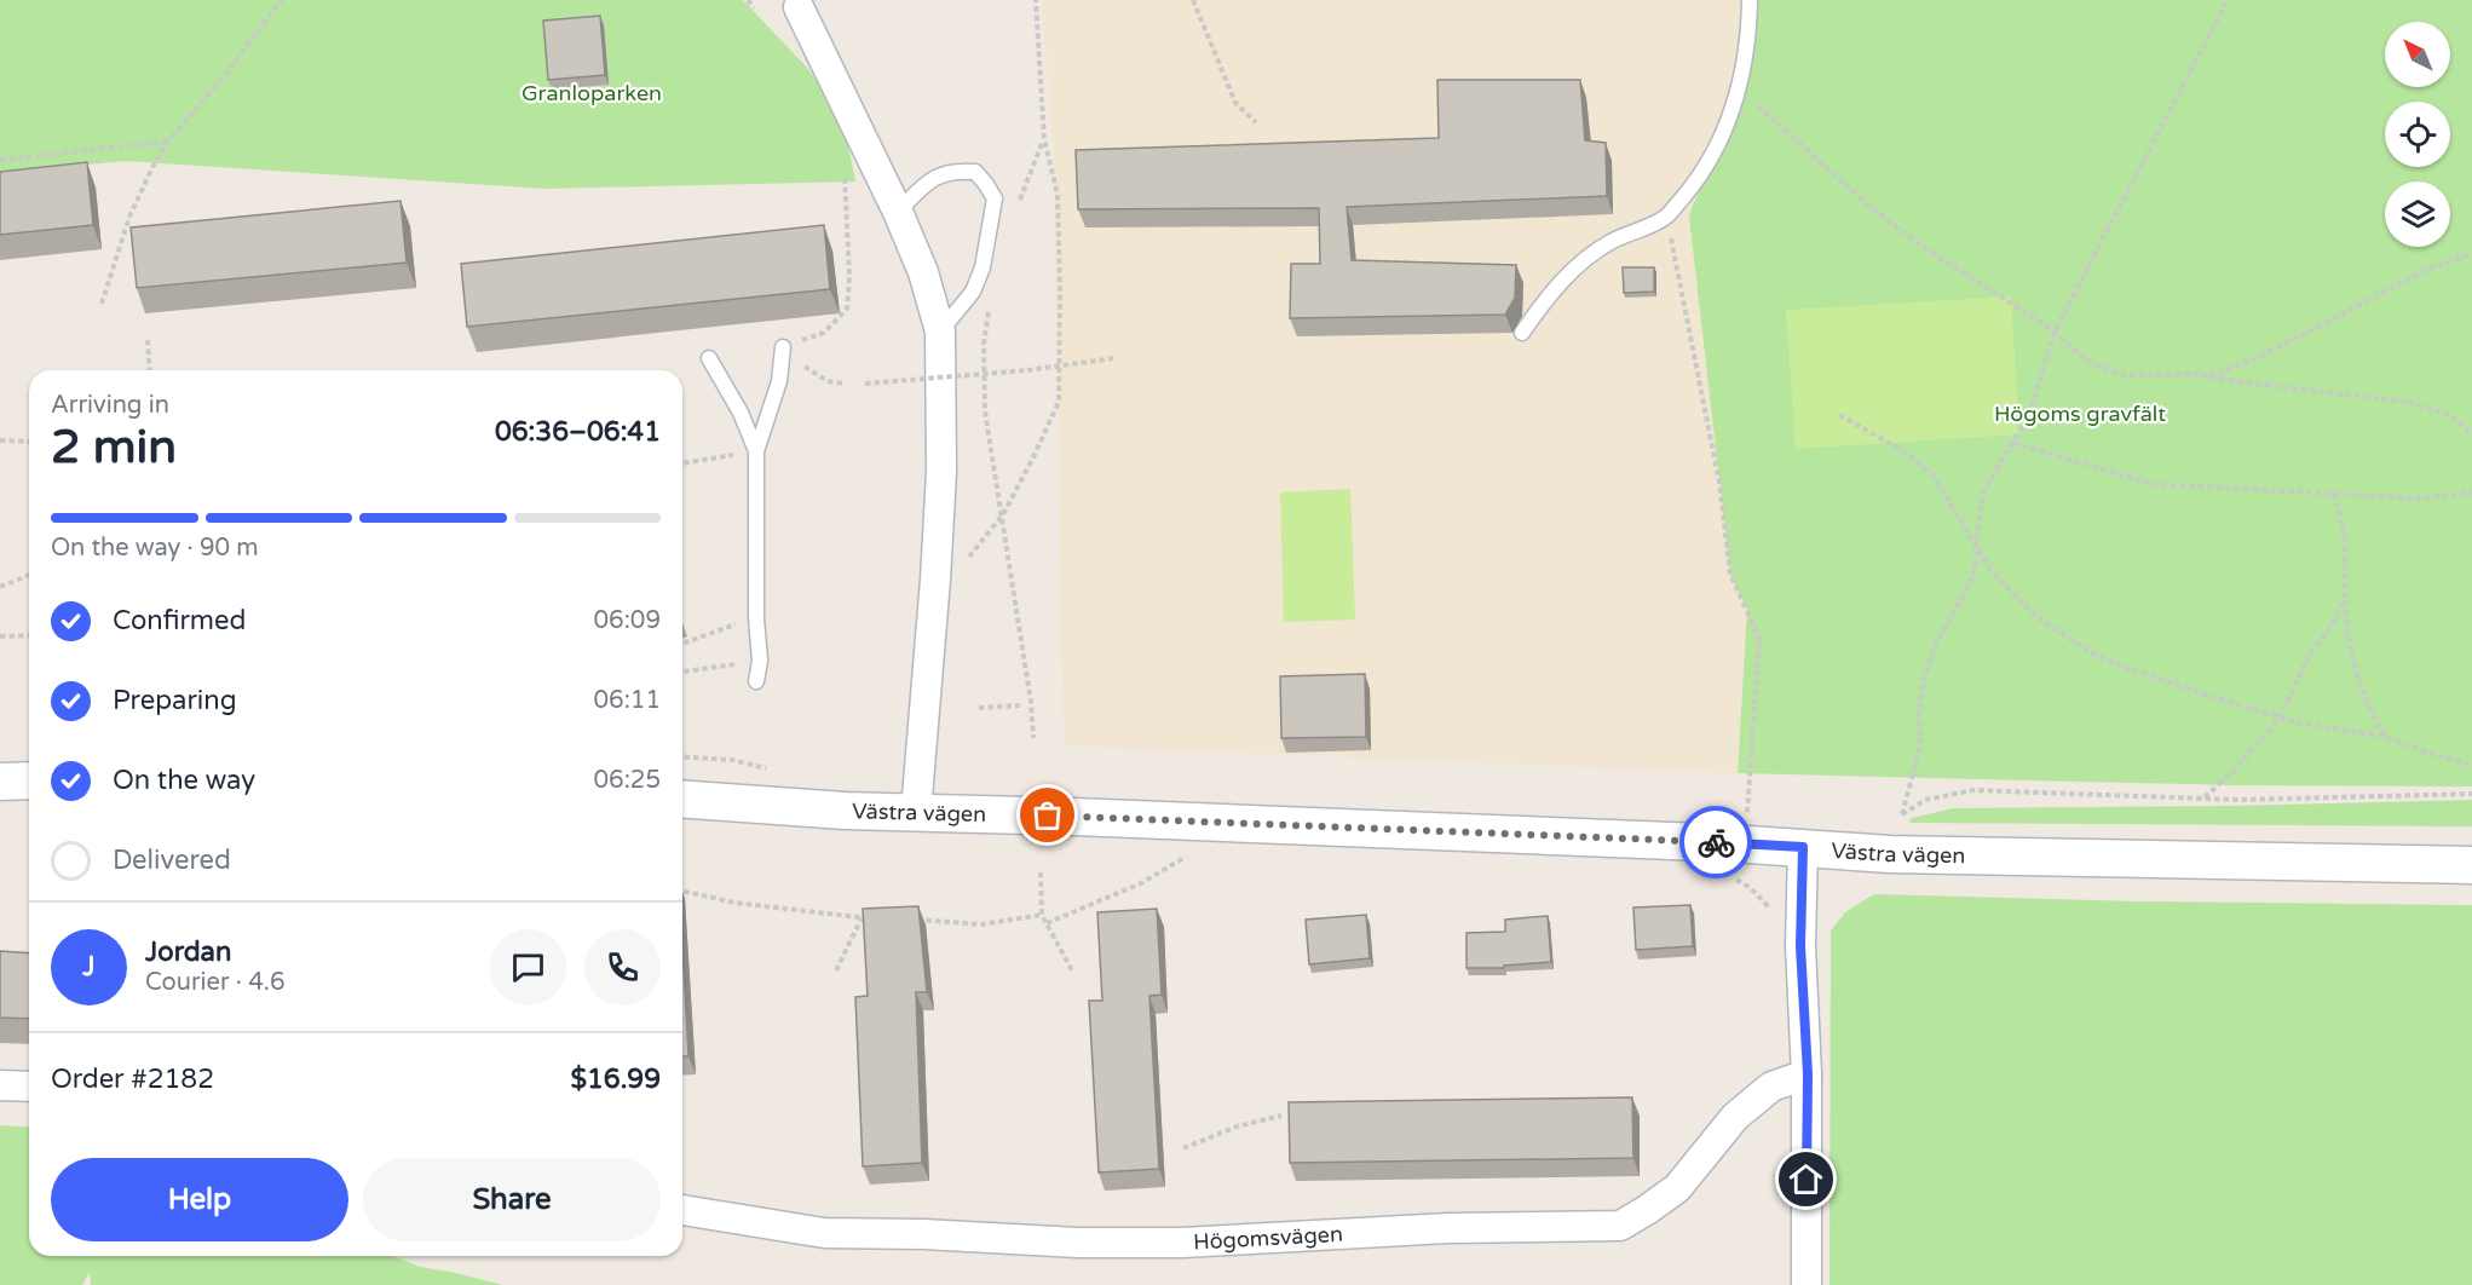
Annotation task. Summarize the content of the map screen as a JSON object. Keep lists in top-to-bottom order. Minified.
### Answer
{"streets":{"street":["Västra vägen","Högomsvägen"]},"parks":["Granloparken","Högoms gravfält"],"north":"top left","page":{"heading":["2 min","Arriving in","06:36–06:41"],"panel":["Jordan","Courier · 4.6","Order #2182","$16.99"],"bar":"On the way · 90 m","list":[["Confirmed","06:09"],["Preparing","06:11"],["On the way","06:25"],"Delivered"],"round":"J","buttons":["Help","Share"]}}
